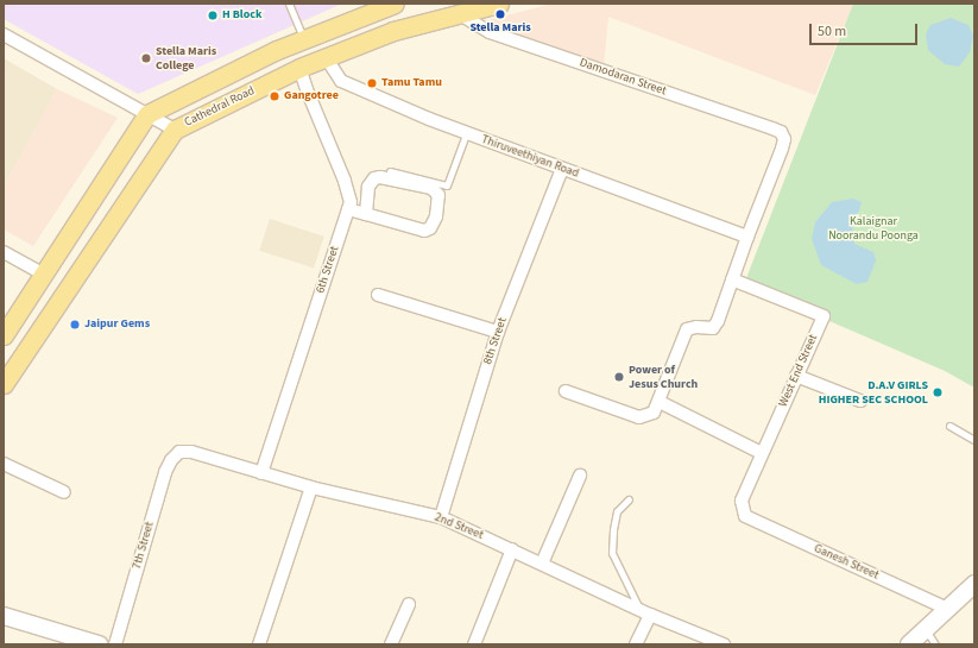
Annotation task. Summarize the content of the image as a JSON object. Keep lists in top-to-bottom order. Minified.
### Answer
{"streets":{"main road":["Cathedral Road"],"street":["Damodaran Street","Thiruveethiyan Road","6th Street","8th Street","West End Street","2nd Street","7th Street","Ganesh Street"]},"crossings":[["Damodaran Street","Cathedral Road"],["Damodaran Street","Thiruveethiyan Road"],["Cathedral Road","Thiruveethiyan Road"],["Cathedral Road","6th Street"],["Thiruveethiyan Road","8th Street"],["6th Street","2nd Street"],["8th Street","2nd Street"],["West End Street","Ganesh Street"],["2nd Street","7th Street"]],"parks":["Kalaignar Noorandu Poonga"],"places":["Stella Maris","H Block","Stella Maris College","Tamu Tamu","Gangotree","Jaipur Gems","Power of Jesus Church","D.A.V GIRLS HIGHER SEC SCHOOL"],"scale_bar":"50 m"}
